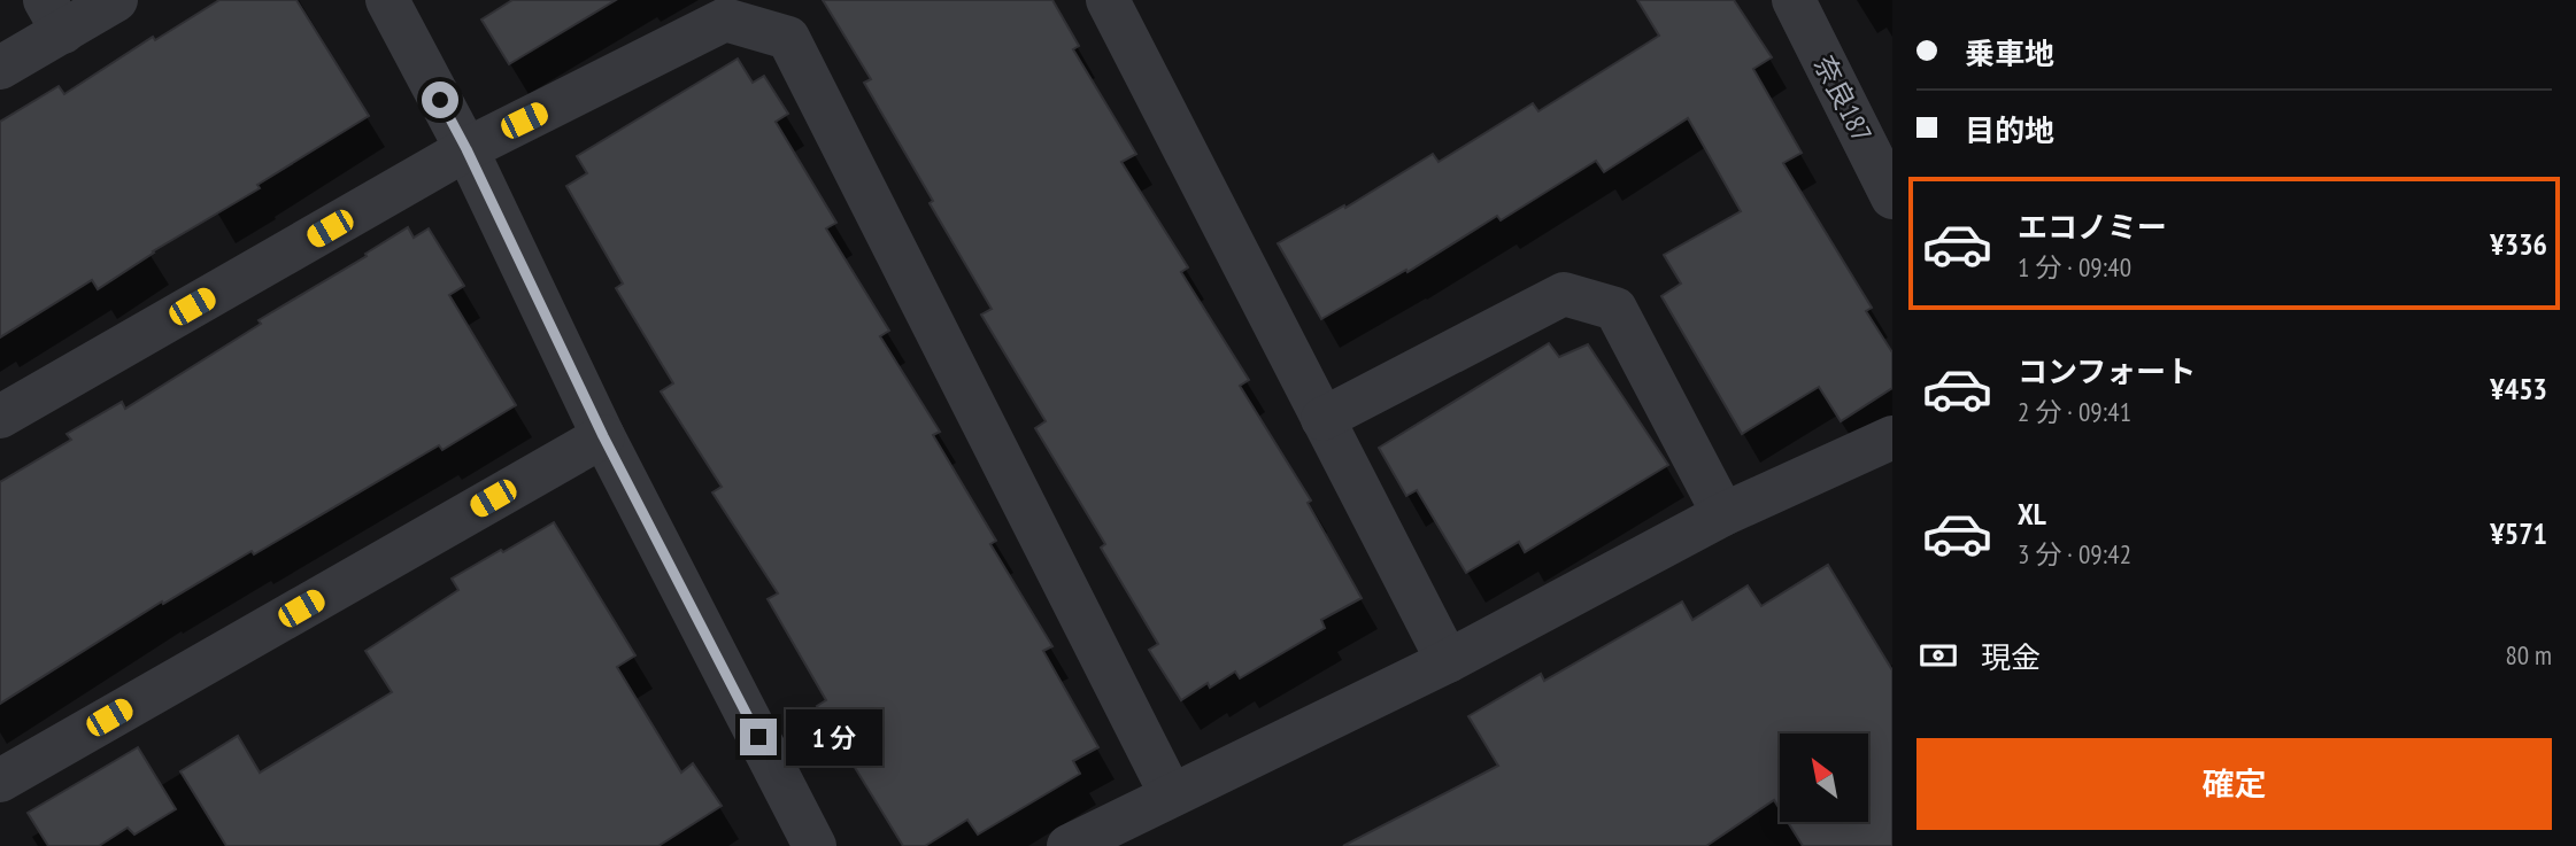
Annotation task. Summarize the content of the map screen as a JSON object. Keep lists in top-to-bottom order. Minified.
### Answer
{"streets":{"street":["奈良187"]},"north":"top left","page":{"banner":["乗車地","目的地"],"list":[{"name":"エコノミー","note":"1 分 · 09:40","value":"¥336"},{"name":"コンフォート","note":"2 分 · 09:41","value":"¥453"},{"name":"XL","note":"3 分 · 09:42","value":"¥571"}],"pay":["現金","80 m"],"bubble":"1 分","buttons":"確定"}}
